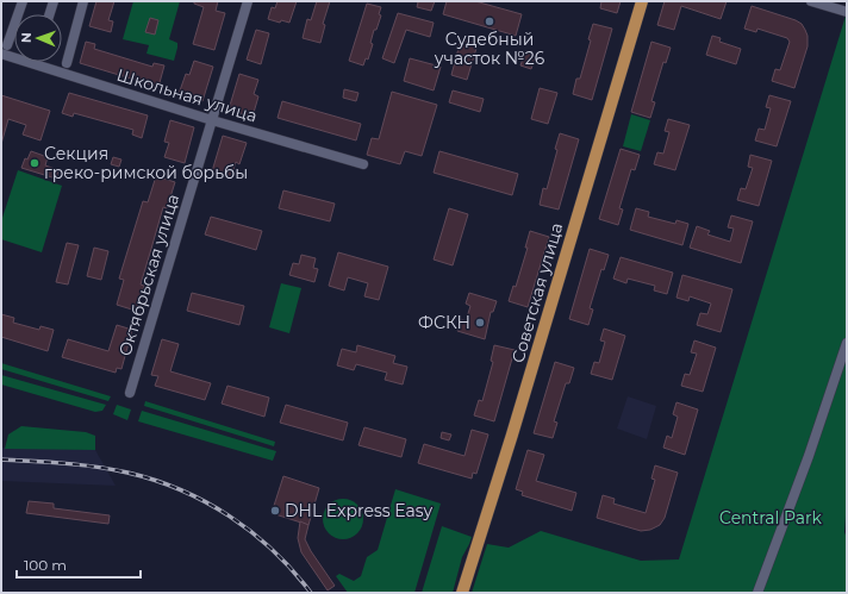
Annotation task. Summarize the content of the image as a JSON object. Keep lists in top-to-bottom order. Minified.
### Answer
{"streets":{"main road":["Советская улица"],"street":["Школьная улица","Октябрьская улица"]},"crossings":[["Школьная улица","Октябрьская улица"]],"parks":["Central Park"],"places":["Судебный участок №26","Секция греко-римской борьбы","ФСКН","DHL Express Easy"],"scale_bar":"100 m","north":"left"}
